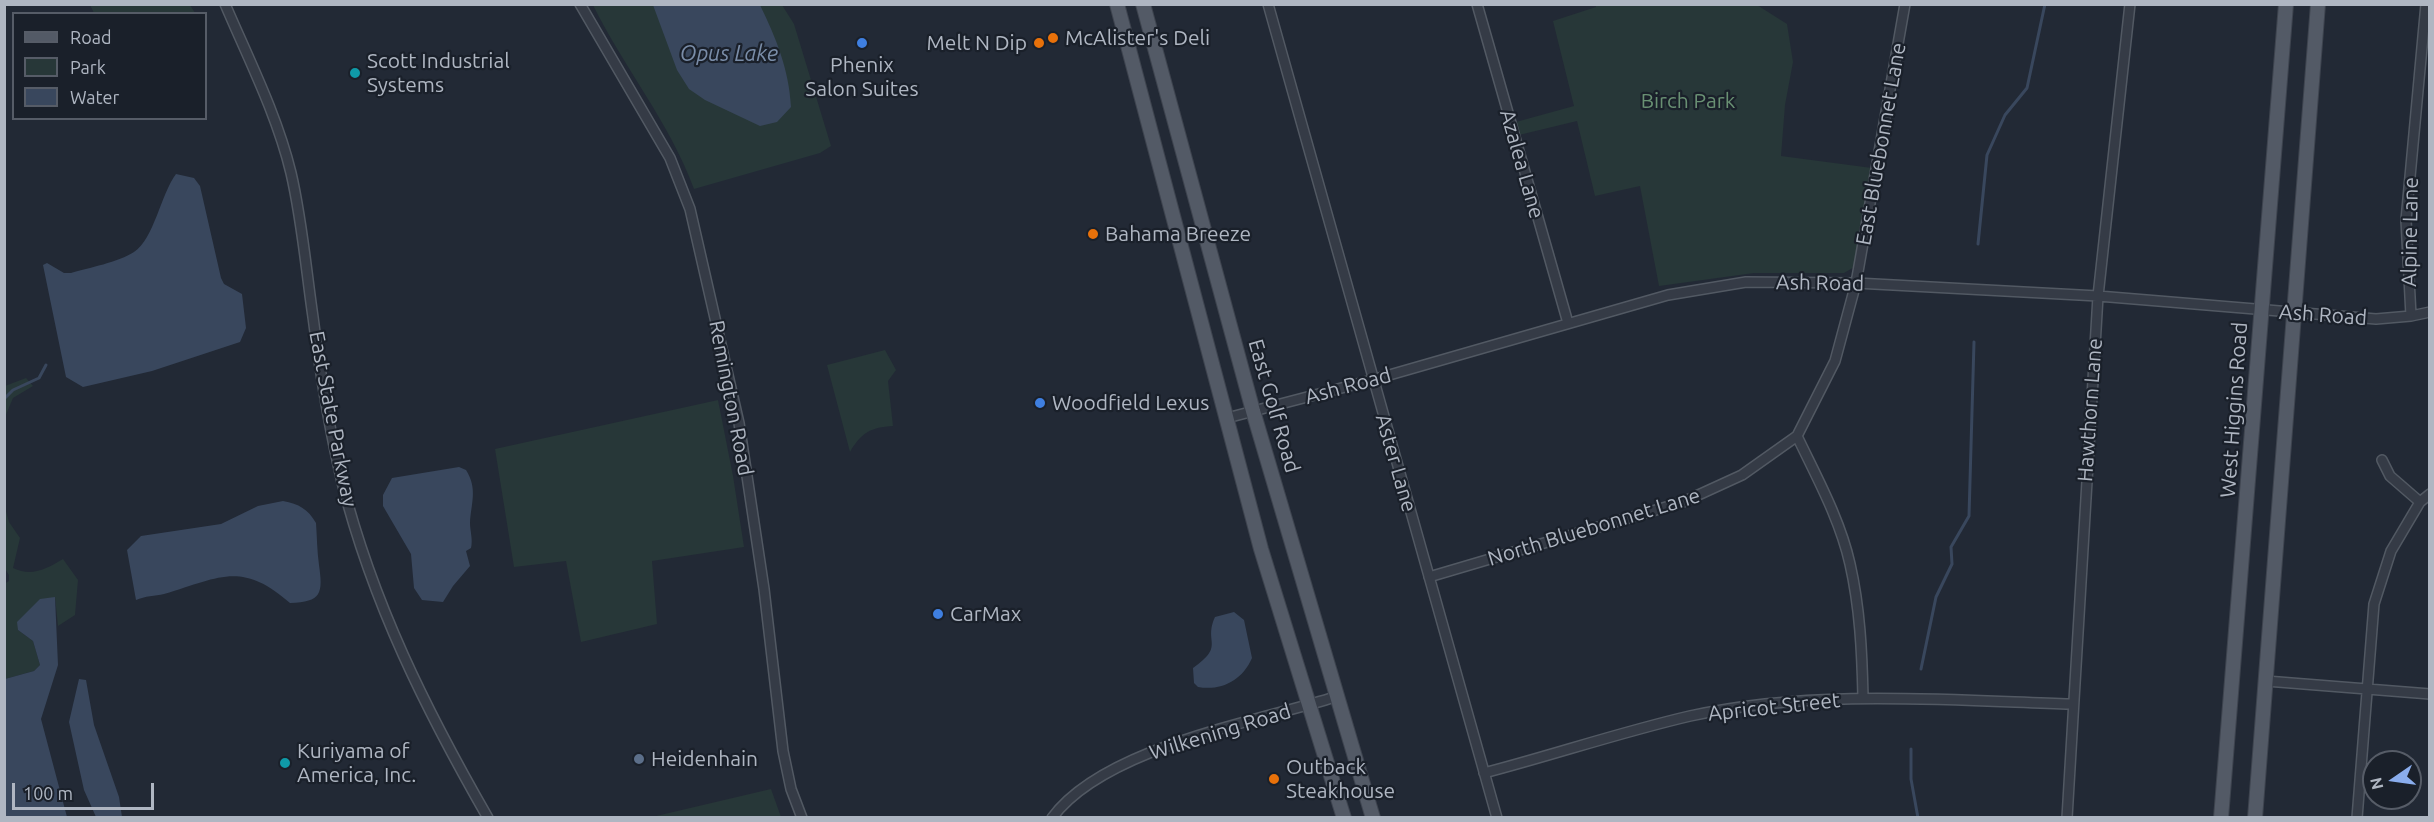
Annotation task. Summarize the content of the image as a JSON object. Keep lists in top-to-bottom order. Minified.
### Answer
{"streets":{"main road":["East Golf Road","West Higgins Road"],"street":["East Bluebonnet Lane","Azalea Lane","Alpine Lane","Ash Road","Remington Road","Hawthorn Lane","East State Parkway","Aster Lane","North Bluebonnet Lane","Apricot Street","Wilkening Road"]},"crossings":[["East Bluebonnet Lane","Ash Road"],["East Bluebonnet Lane","North Bluebonnet Lane"],["Azalea Lane","Ash Road"],["Alpine Lane","Ash Road"],["Ash Road","East Golf Road"],["Ash Road","Hawthorn Lane"],["Ash Road","West Higgins Road"],["Ash Road","Aster Lane"],["Ash Road","North Bluebonnet Lane"],["East Golf Road","Wilkening Road"],["Hawthorn Lane","Apricot Street"],["Aster Lane","North Bluebonnet Lane"],["Aster Lane","Apricot Street"]],"water":["Opus Lake"],"parks":["Birch Park"],"places":["McAlister's Deli","Phenix Salon Suites","Melt N Dip","Scott Industrial Systems","Bahama Breeze","Woodfield Lexus","CarMax","Heidenhain","Kuriyama of America, Inc.","Outback Steakhouse"],"legend":["Road","Park","Water"],"scale_bar":"100 m","north":"left"}
